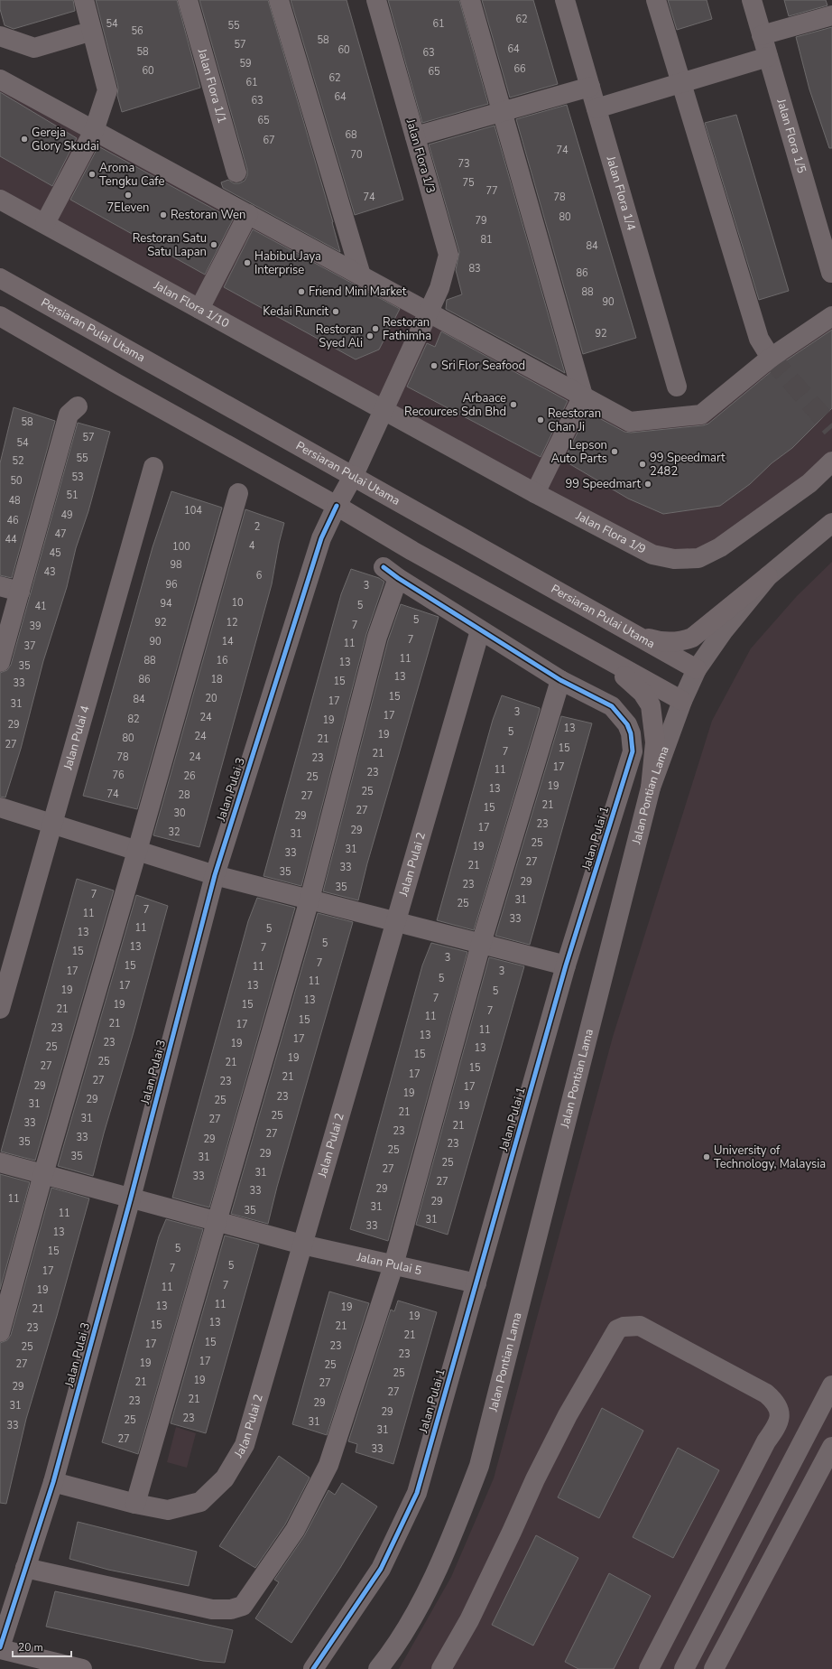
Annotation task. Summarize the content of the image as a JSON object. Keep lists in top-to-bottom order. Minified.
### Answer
{"streets":{"main road":["Persiaran Pulai Utama"],"street":["Jalan Flora 1/1","Jalan Flora 1/5","Jalan Flora 1/3","Jalan Flora 1/4","Jalan Flora 1/10","Jalan Flora 1/9","Jalan Pulai 4","Jalan Pulai 3","Jalan Pontian Lama","Jalan Pulai 1","Jalan Pulai 2","Jalan Pulai 5"]},"crossings":[["Jalan Flora 1/3","Jalan Flora 1/10"],["Jalan Flora 1/3","Persiaran Pulai Utama"],["Jalan Flora 1/3","Jalan Flora 1/9"],["Jalan Flora 1/10","Jalan Flora 1/9"],["Persiaran Pulai Utama","Jalan Pontian Lama"],["Jalan Pulai 3","Jalan Pulai 2"],["Jalan Pulai 3","Jalan Pulai 5"],["Jalan Pulai 1","Jalan Pulai 2"],["Jalan Pulai 1","Jalan Pulai 5"],["Jalan Pulai 2","Jalan Pulai 5"]],"places":["Gereja Glory Skudai","Aroma Tengku Cafe","7Eleven","Restoran Wen","Restoran Satu Satu Lapan","Habibul Jaya Interprise","Friend Mini Market","Kedai Runcit","Restoran Fathimha","Restoran Syed Ali","Sri Flor Seafood","Arbaace Recources Sdn Bhd","Reestoran Chan Ji","Lepson Auto Parts","99 Speedmart 2482","99 Speedmart","University of Technology, Malaysia"],"house_numbers":["62","54","61","55","56","58","57","64","60","58","63","59","66","60","65","62","61","64","63","65","68","67","74","70","73","75","77","74","78","80","79","81","84","83","86","88","90","92","58","57","54","55","52","53","50","51","48","104","49","46","2","47","44","4","100","45","98","43","6","96","3","10","94","5","41","5","92","12","7","39","7","90","14","11","37","11","88","16","13","35","13","86","18","15","33","15","20","84","17","31","3","17","24","82","19","29","13","5","19","24","80","21","27","15","7","21","78","24","23","17","11","23","76","26","25","19","13","25","74","28","27","21","15","27","30","29","23","17","29","32","31","25","19","31","33","27","21","33","35","29","23","35","7","31","25","7","11","33","11","5","13","5","13","7","15","3","7","15","11","17","3","5","11","17","13","19","5","7","13","19","15","21","7","11","15","21","17","23","11","13","17","23","19","25","13","15","19","25","21","27","15","17","21","27","23","29","17","19","23","29","25","31","19","21","25","31","27","33","21","23","27","33","29","35","23","25","29","35","31","25","27","31","33","27","29","33","11","29","31","35","11","31","33","13","5","15","5","7","17","7","11","19","11","13","19","21","19","13","15","21","23","21","15","17","23","25","23","17","19","27","25","25","19","21","27","29","27","21","23","29","31","29","23","25","31","33","31","27","33"],"scale_bar":"20 m"}
